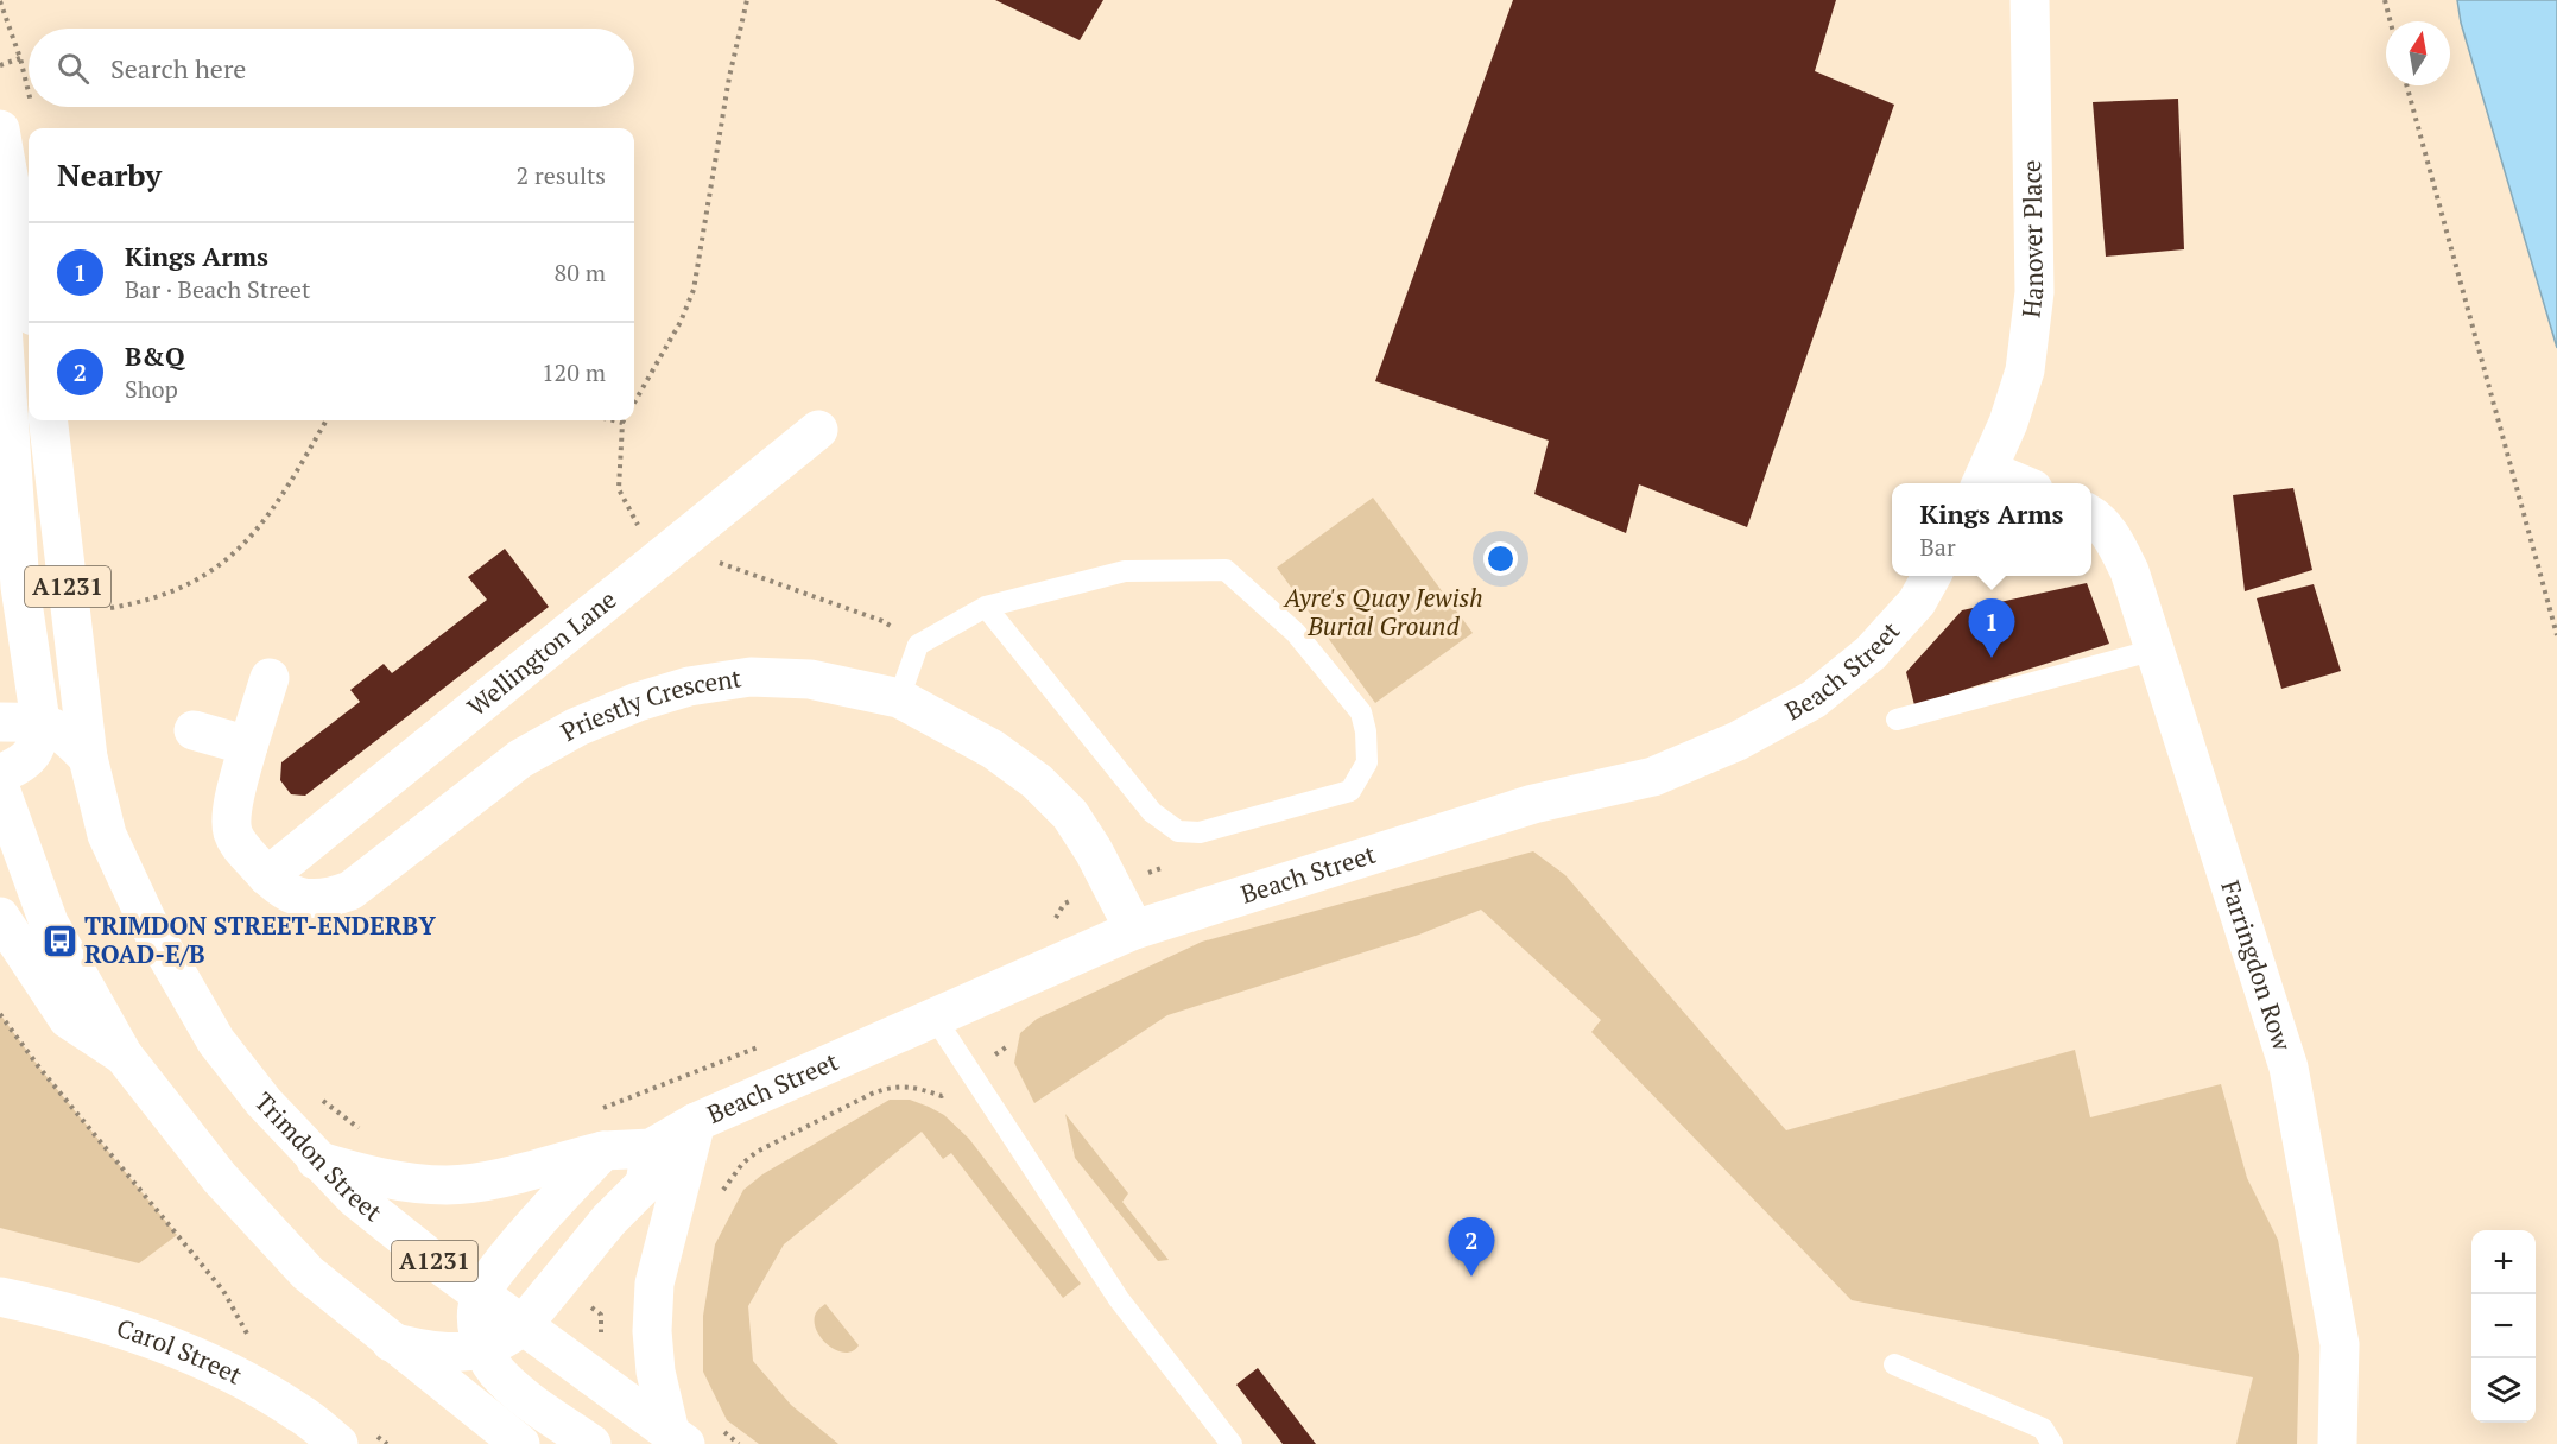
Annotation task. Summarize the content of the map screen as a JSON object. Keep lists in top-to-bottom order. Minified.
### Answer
{"streets":{"main road":["Hanover Place","A1231","Wellington Lane","Beach Street","Priestly Crescent","Farringdon Row","Trimdon Street","Carol Street"]},"crossings":[["A1231","Trimdon Street"],["Wellington Lane","Priestly Crescent"],["Beach Street","Priestly Crescent"],["Beach Street","Trimdon Street"]],"parks":["Ayre's Quay Jewish Burial Ground"],"places":{"bus stop":["TRIMDON STREET-ENDERBY ROAD-E/B"]},"north":"top","page":{"search":"Search here","heading":["Nearby","2 results"],"list":[{"mark":"1","name":"Kings Arms","note":"Bar · Beach Street","value":"80 m"},{"mark":"2","name":"B&Q","note":"Shop","value":"120 m"}],"popup":["Kings Arms","Bar"],"pins":["1","2"],"map_buttons":["+","−"]}}
